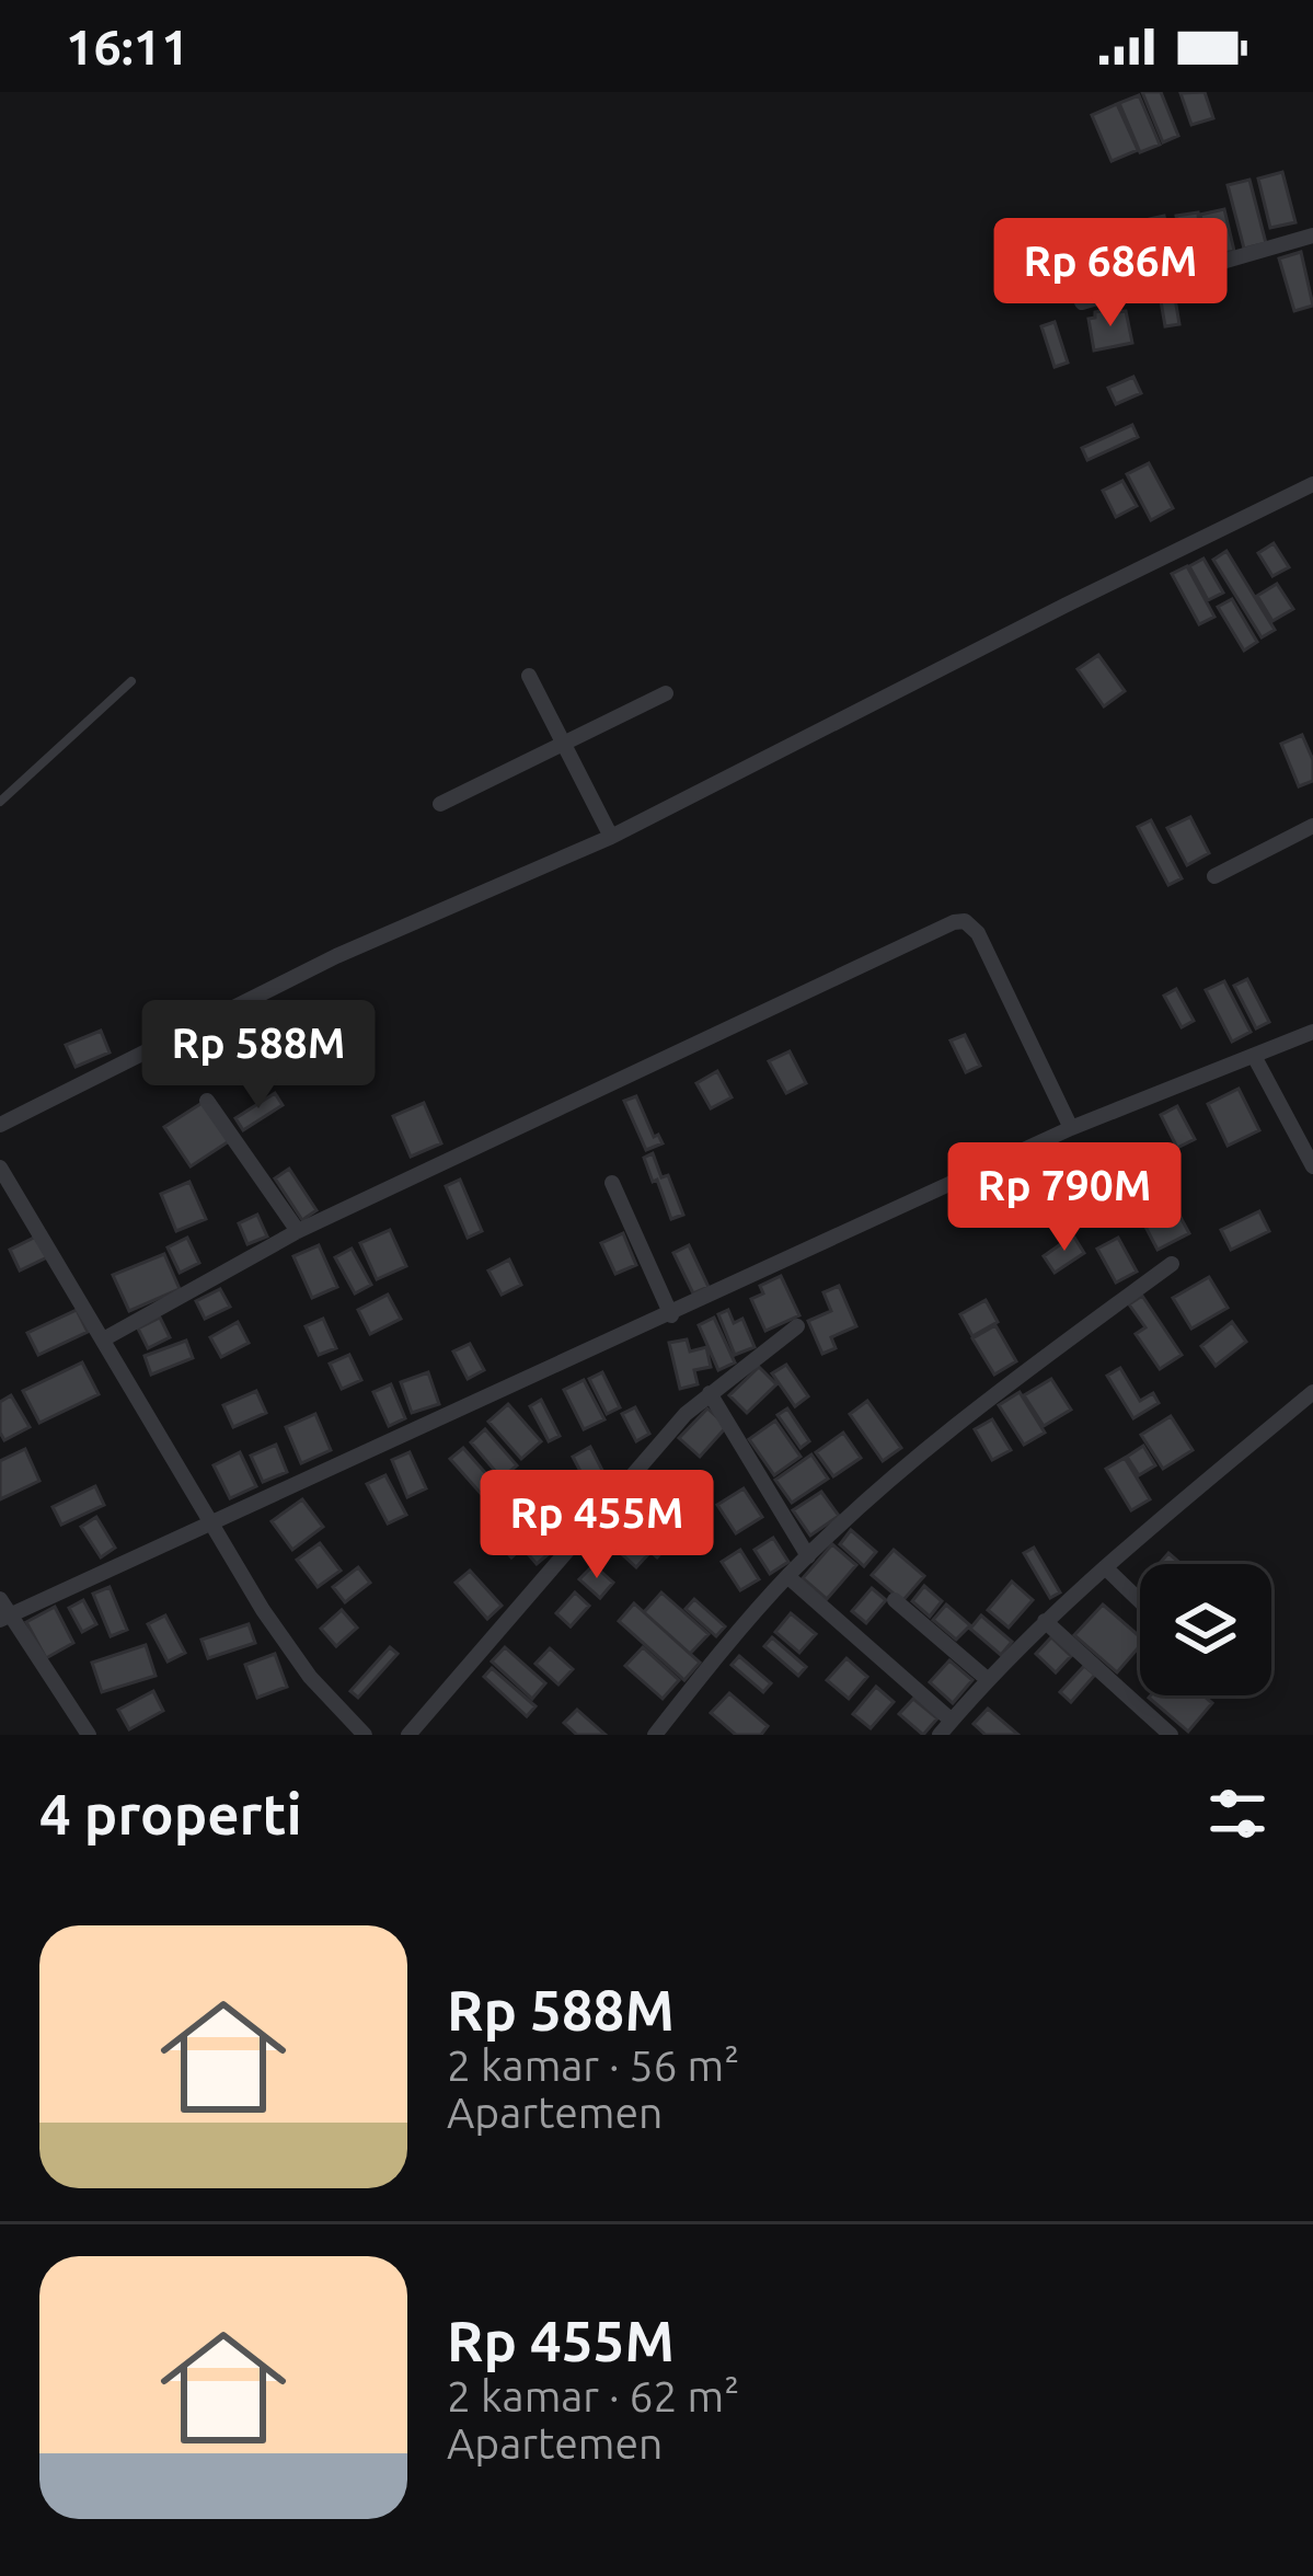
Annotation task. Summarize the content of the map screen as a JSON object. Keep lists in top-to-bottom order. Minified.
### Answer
{"page":{"status":"16:11","price":["Rp 686M","Rp 588M","Rp 790M","Rp 455M"],"heading":"4 properti","list":[{"name":"Rp 588M","note":"2 kamar · 56 m² · Apartemen"},{"name":"Rp 455M","note":"2 kamar · 62 m² · Apartemen"}]}}
